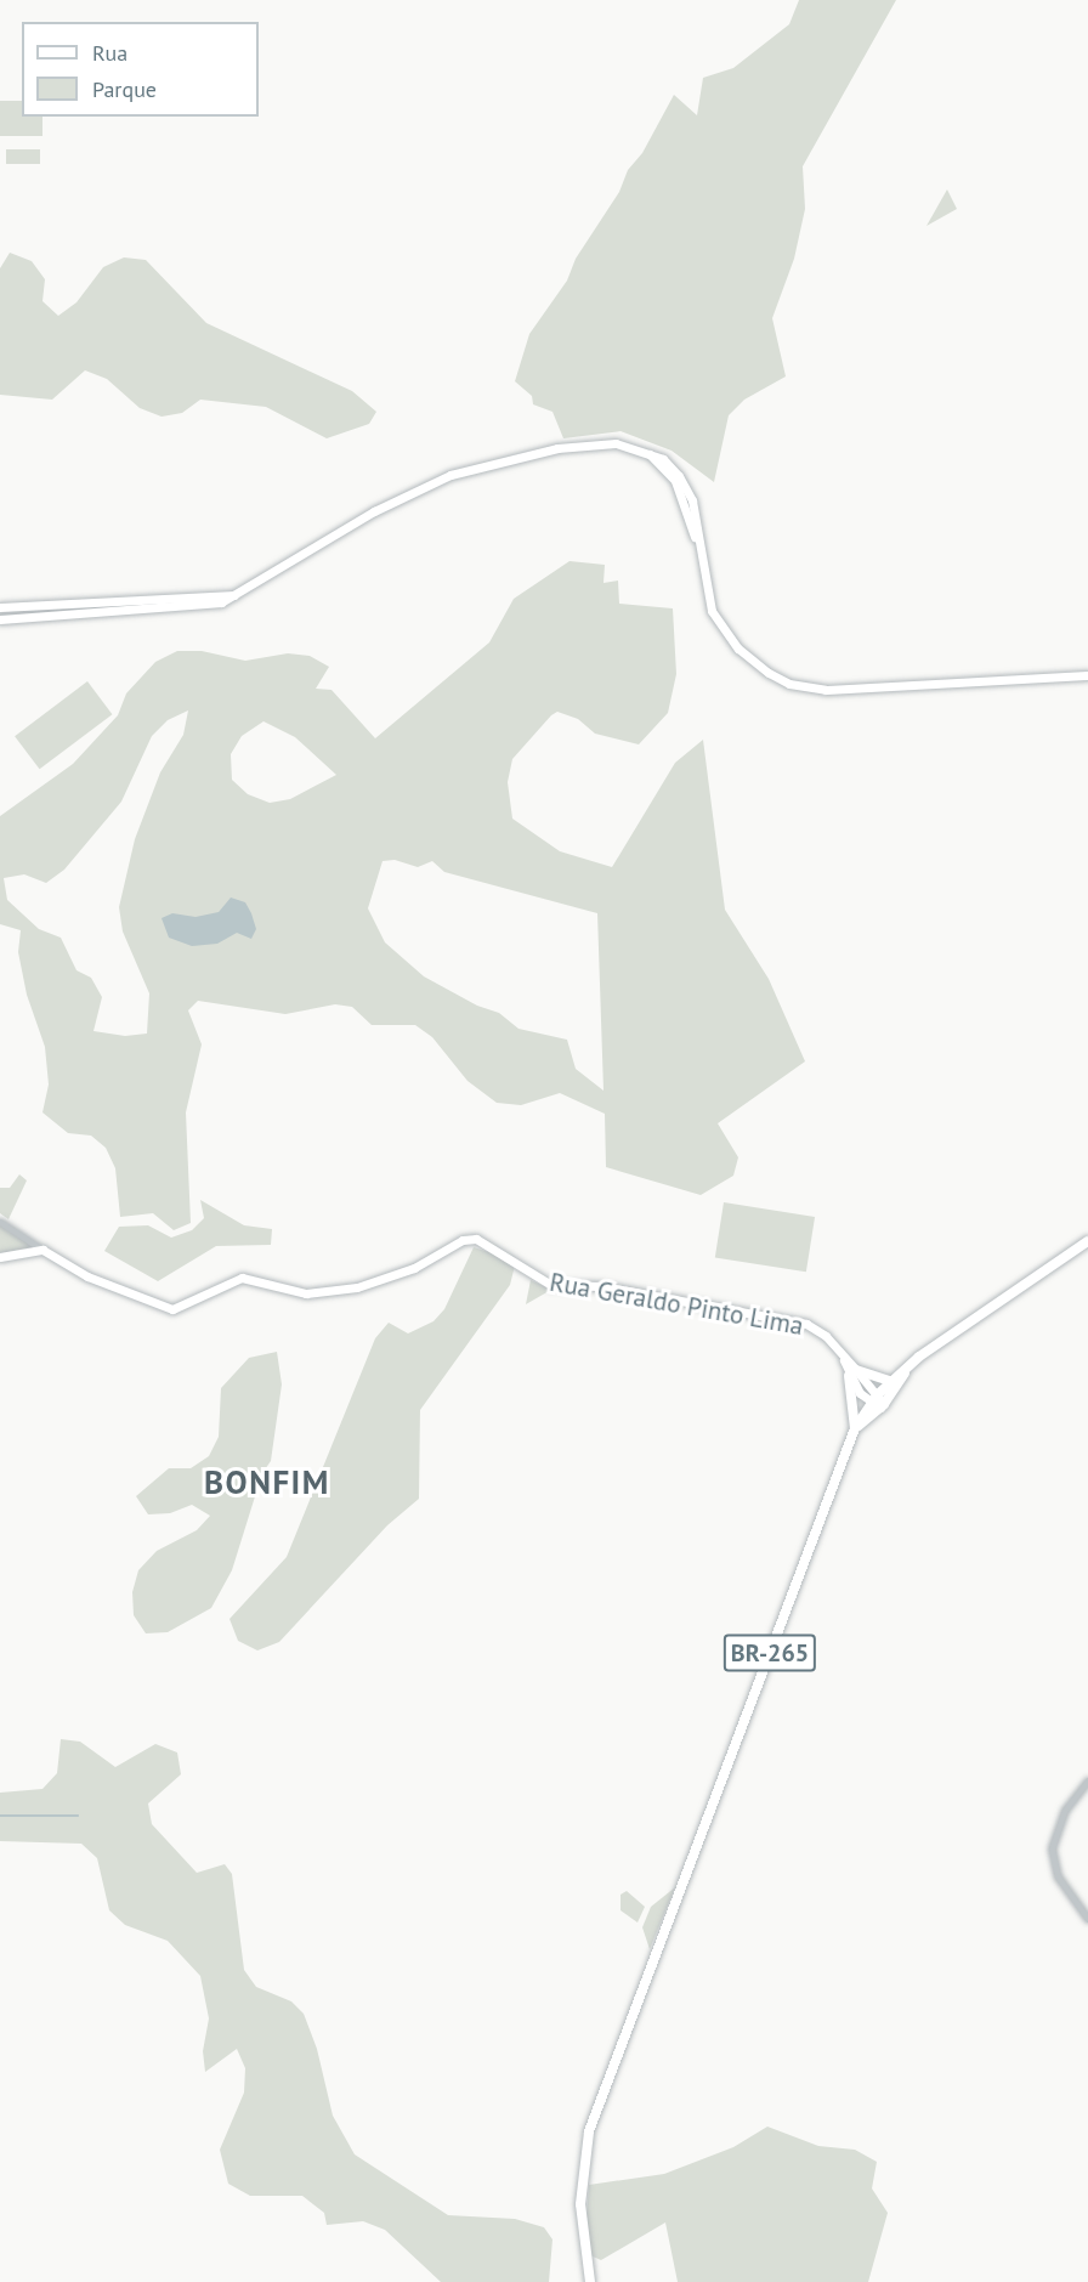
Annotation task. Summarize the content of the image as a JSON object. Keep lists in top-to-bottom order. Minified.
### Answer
{"streets":{"highway":["BR-265"],"main road":["Rua Geraldo Pinto Lima"]},"crossings":[["Rua Geraldo Pinto Lima","BR-265"]],"districts":["BONFIM"],"legend":["Rua","Parque"]}
